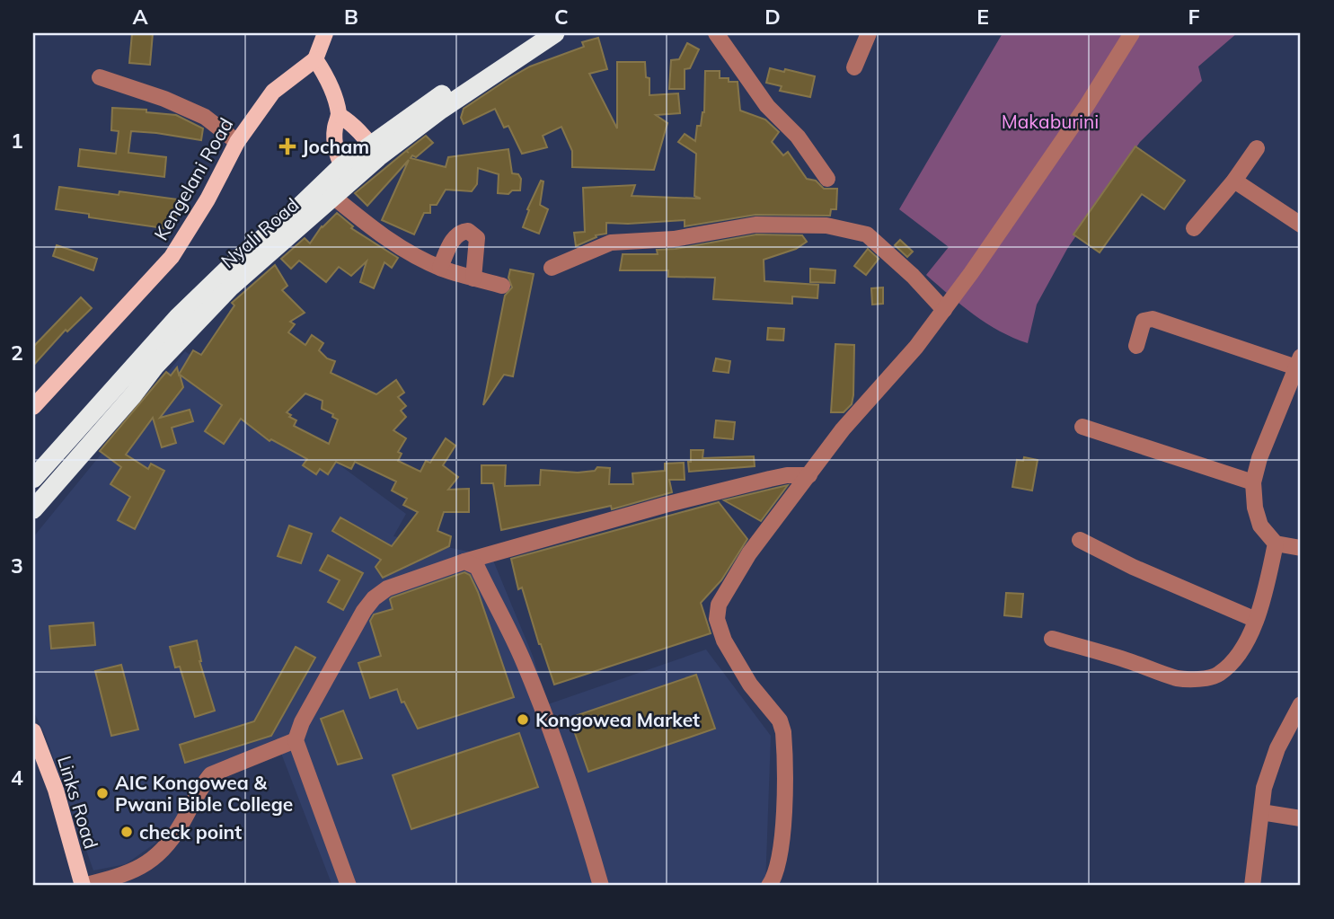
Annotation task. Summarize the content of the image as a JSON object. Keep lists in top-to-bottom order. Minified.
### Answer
{"streets":{"highway":["Nyali Road"],"main road":["Kengelani Road","Links Road"]},"parks":["Makaburini"],"places":{"health":["Jocham"],"other":["Kongowea Market","AIC Kongowea & Pwani Bible College","check point"]},"grid":{"columns":["A","B","C","D","E","F"],"rows":["1","2","3","4"]}}
